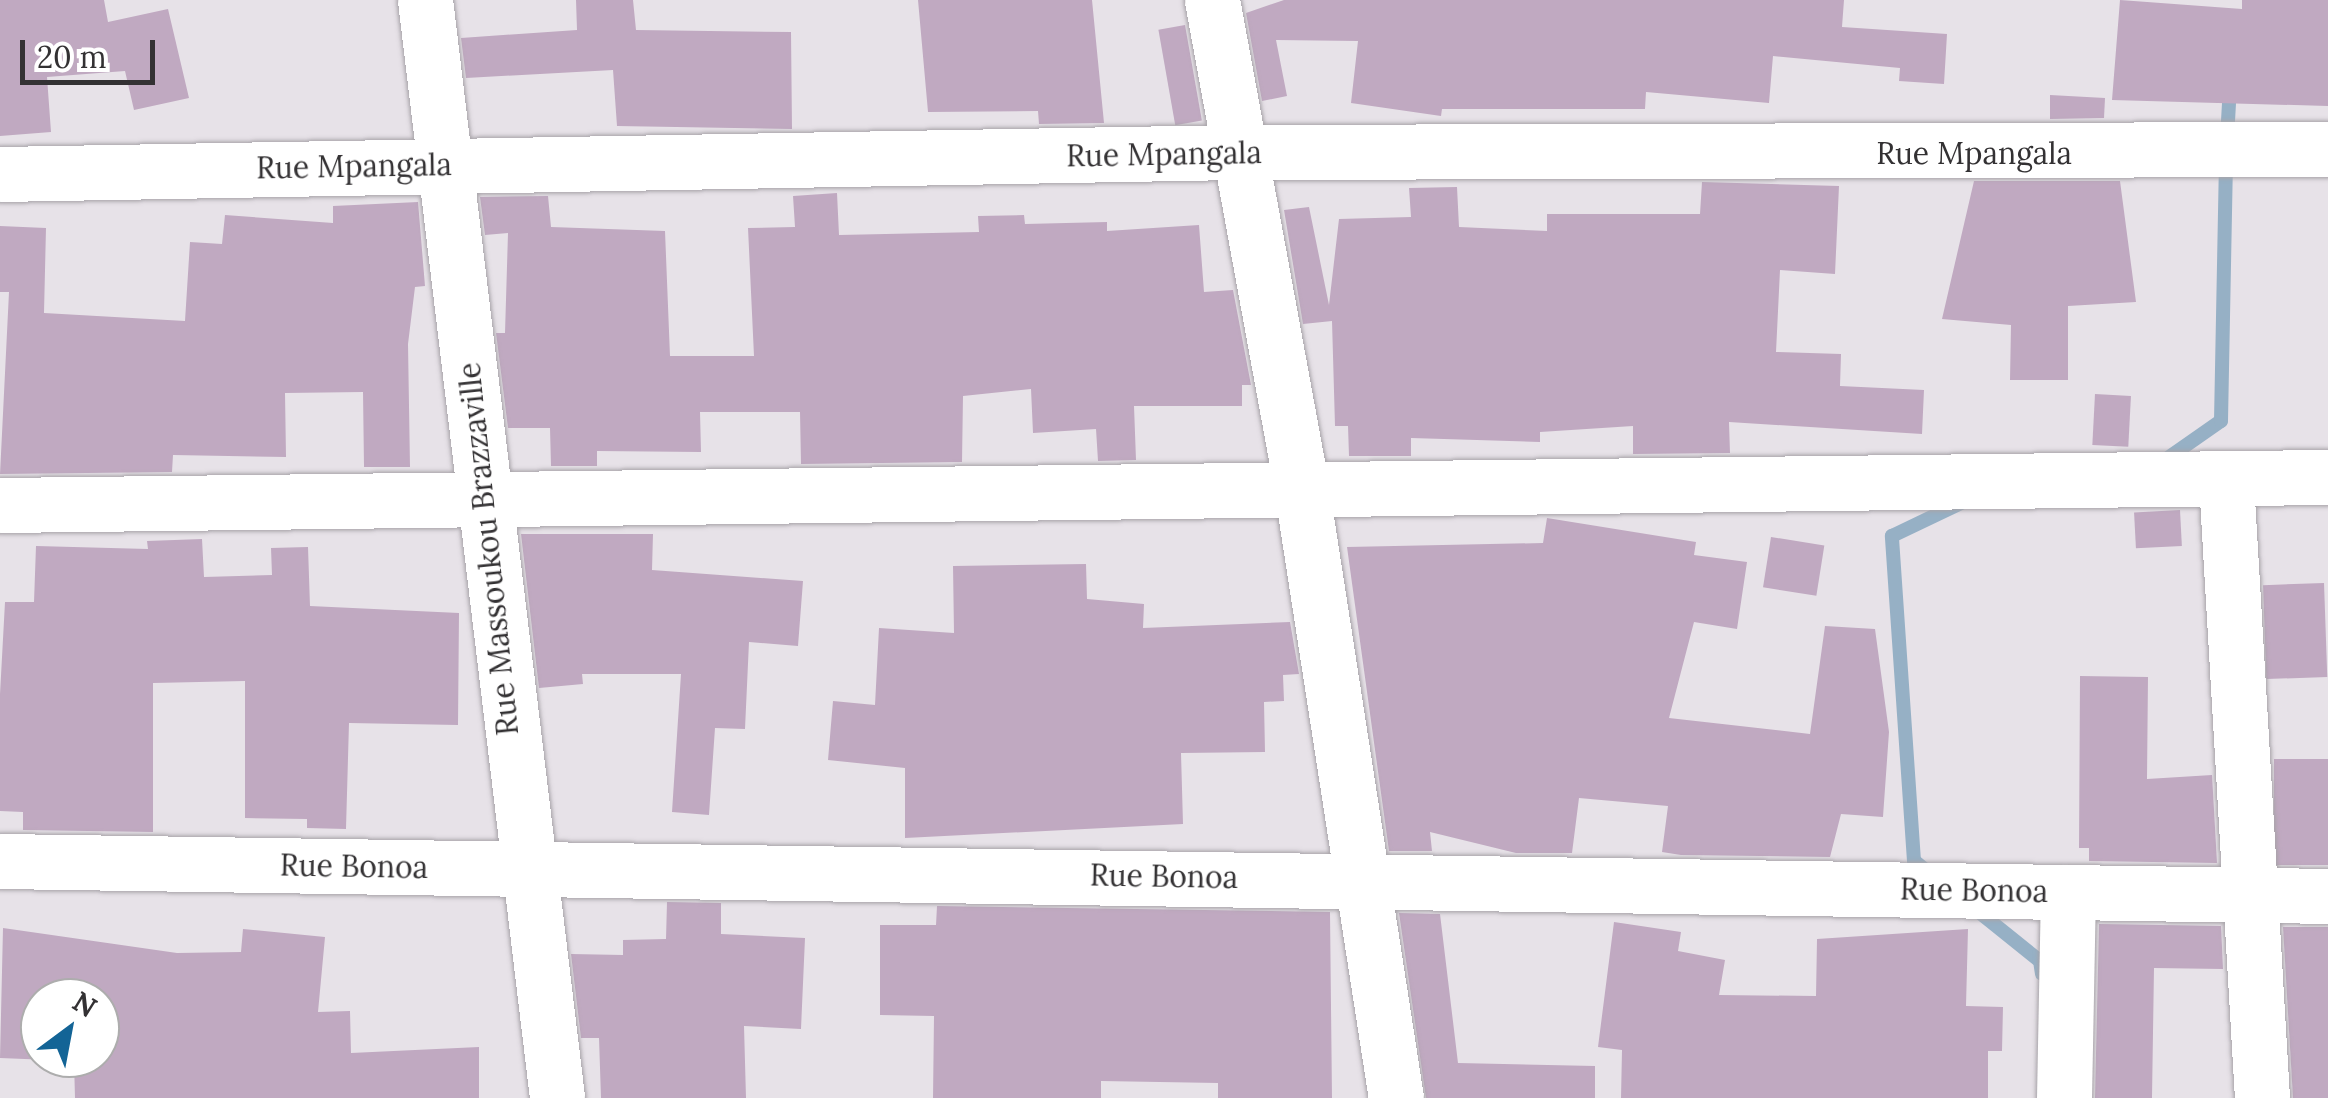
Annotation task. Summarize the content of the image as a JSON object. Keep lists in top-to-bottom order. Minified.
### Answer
{"streets":{"street":["Rue Mpangala","Rue Massoukou Brazzaville","Rue Bonoa"]},"crossings":[["Rue Mpangala","Rue Massoukou Brazzaville"],["Rue Massoukou Brazzaville","Rue Bonoa"]],"scale_bar":"20 m","north":"top right"}
